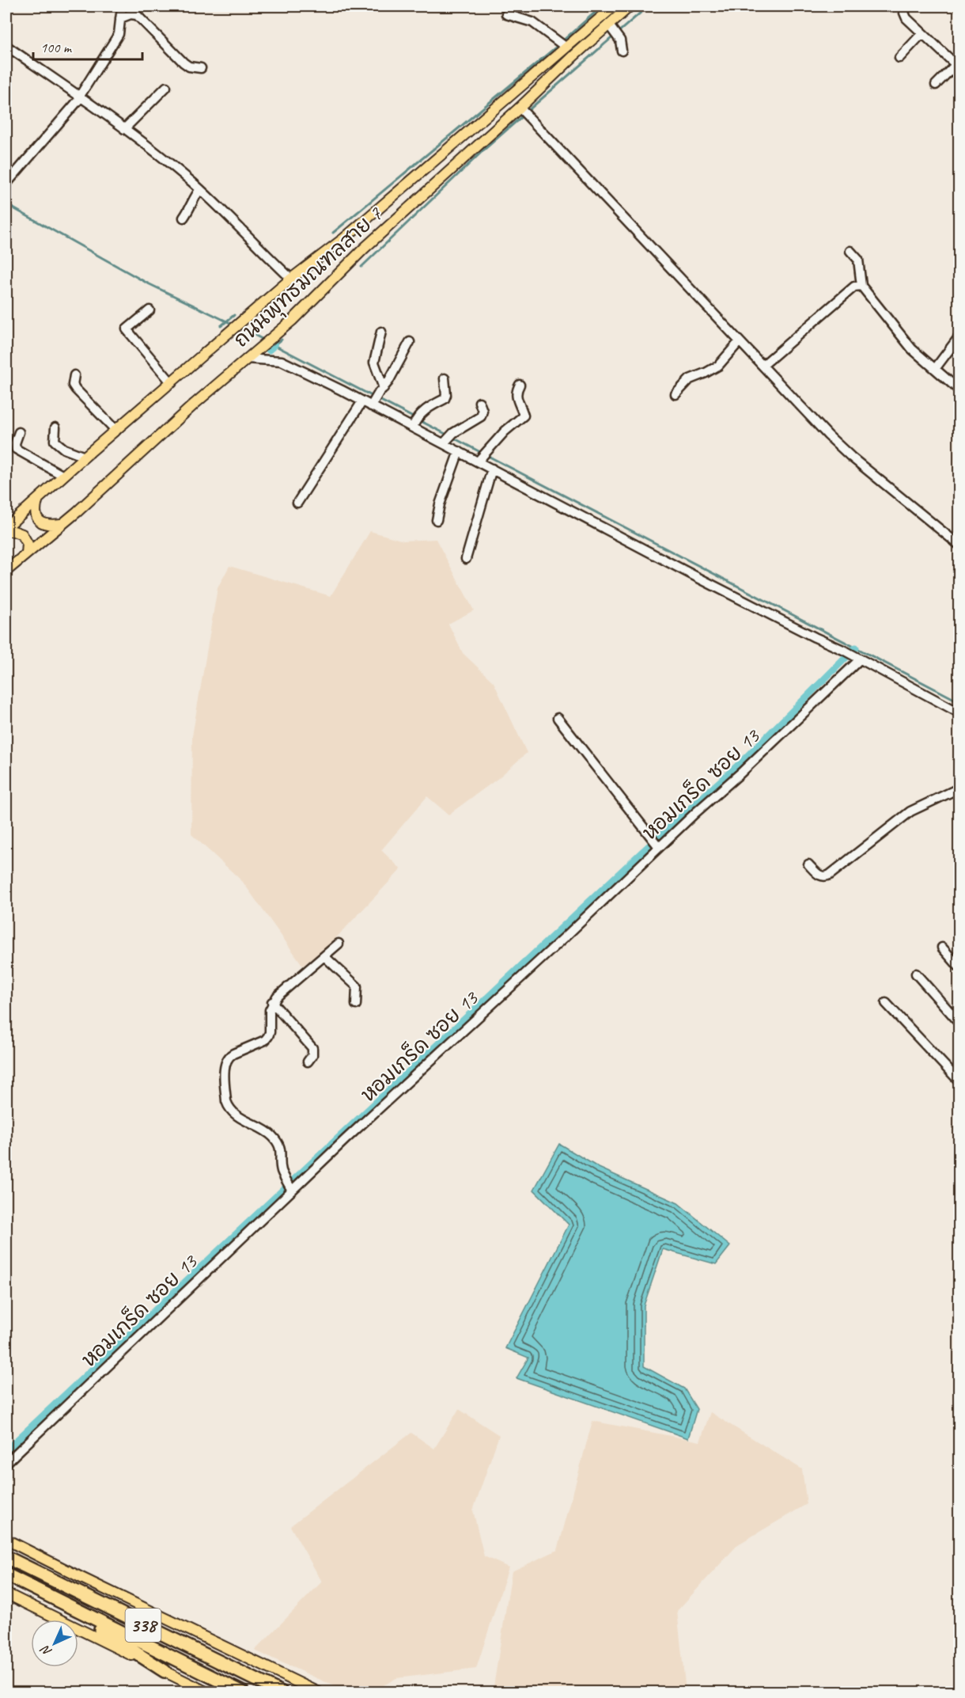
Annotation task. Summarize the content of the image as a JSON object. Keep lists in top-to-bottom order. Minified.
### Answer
{"streets":{"highway":["338"],"main road":["ถนนพุทธมณฑลสาย 7"],"street":["หอมเกร็ด ซอย 13"]},"scale_bar":"100 m","north":"bottom left"}
